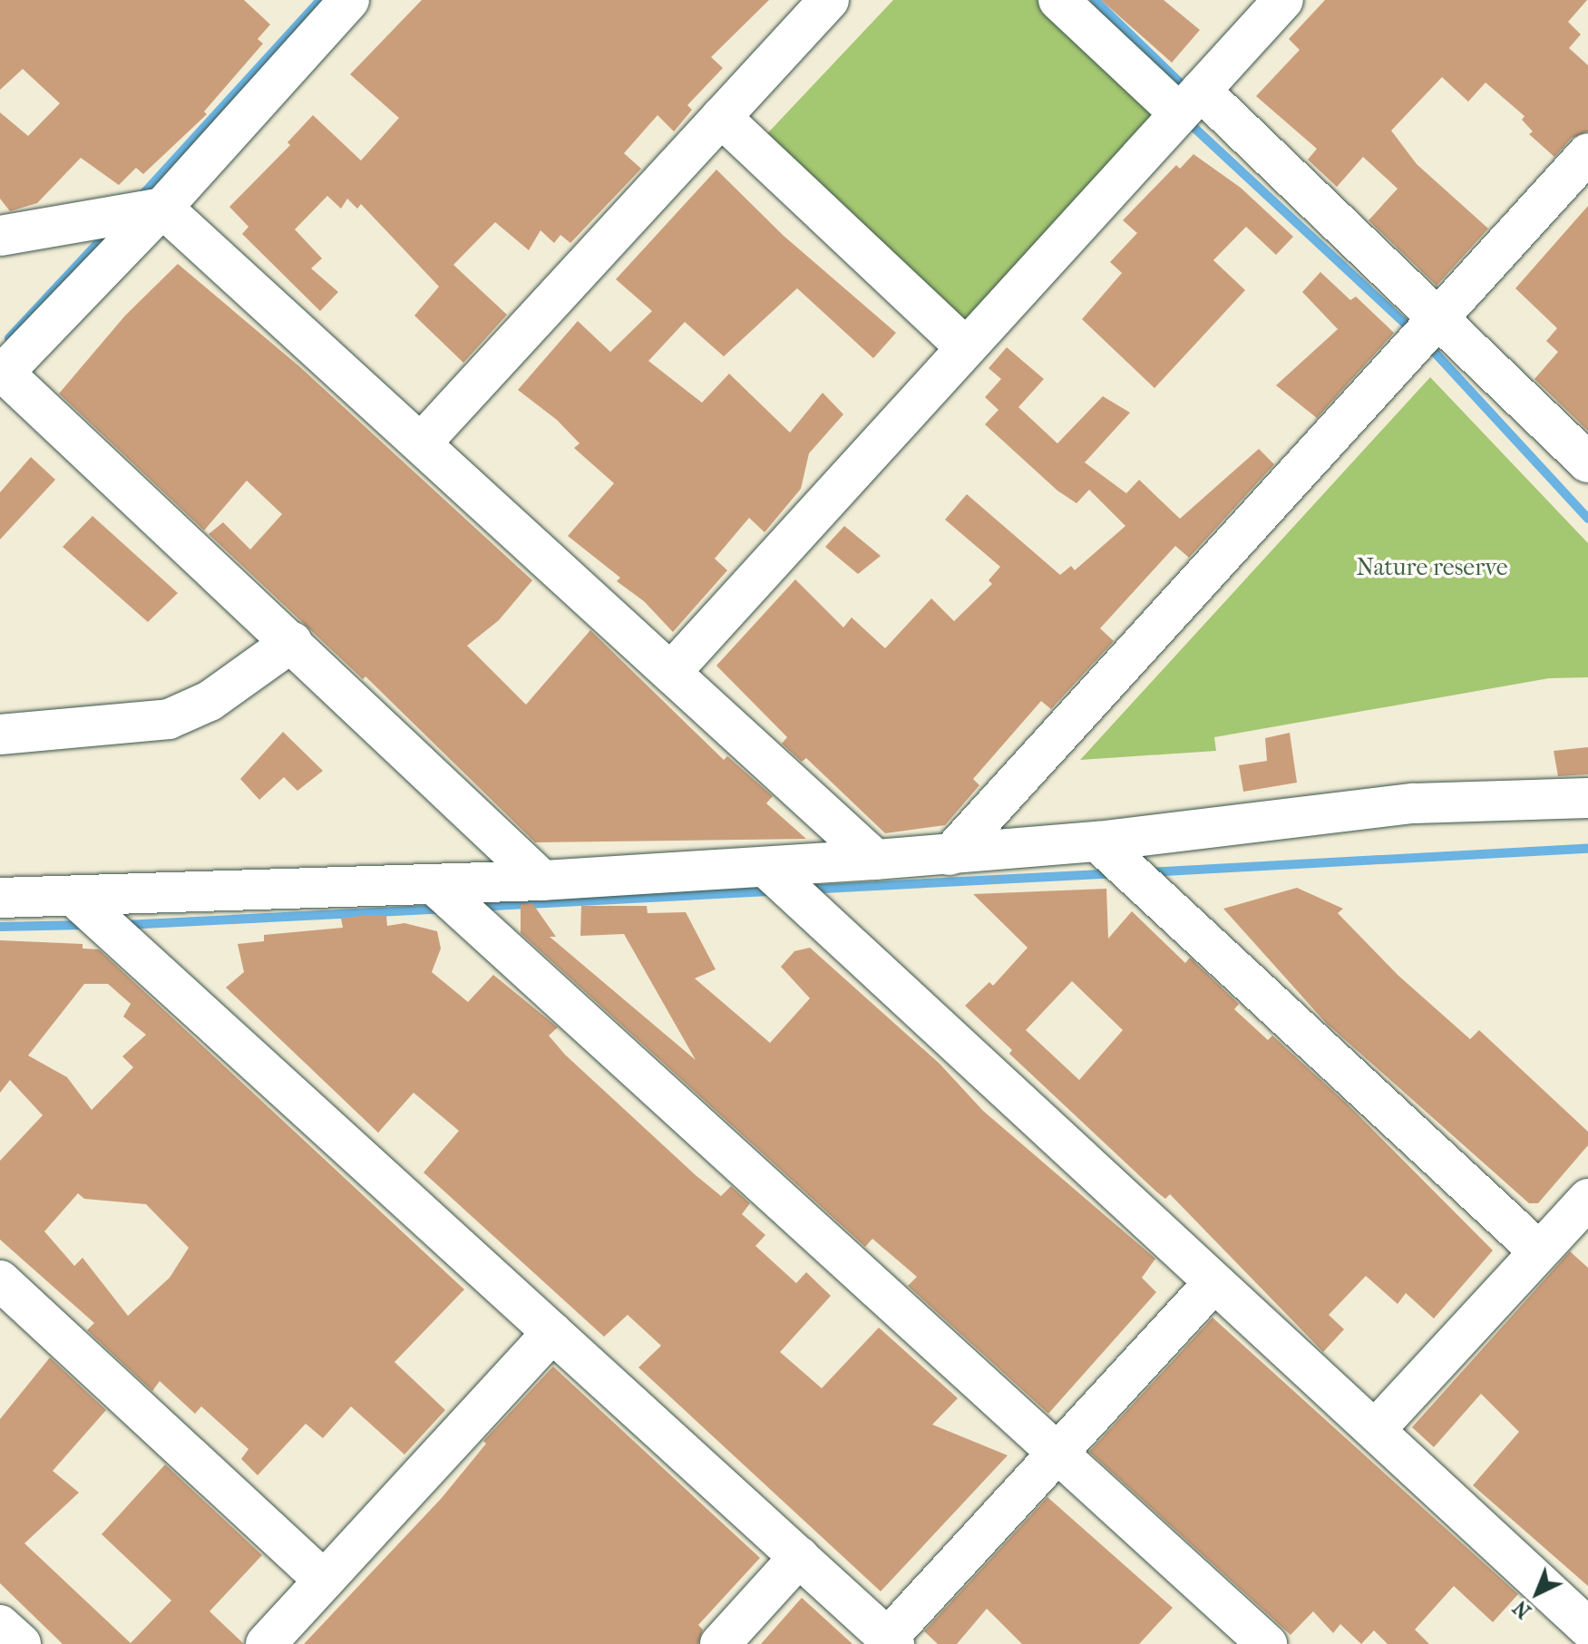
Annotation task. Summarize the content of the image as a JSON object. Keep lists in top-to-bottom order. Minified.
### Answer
{"parks":["Nature reserve"],"north":"bottom left"}
